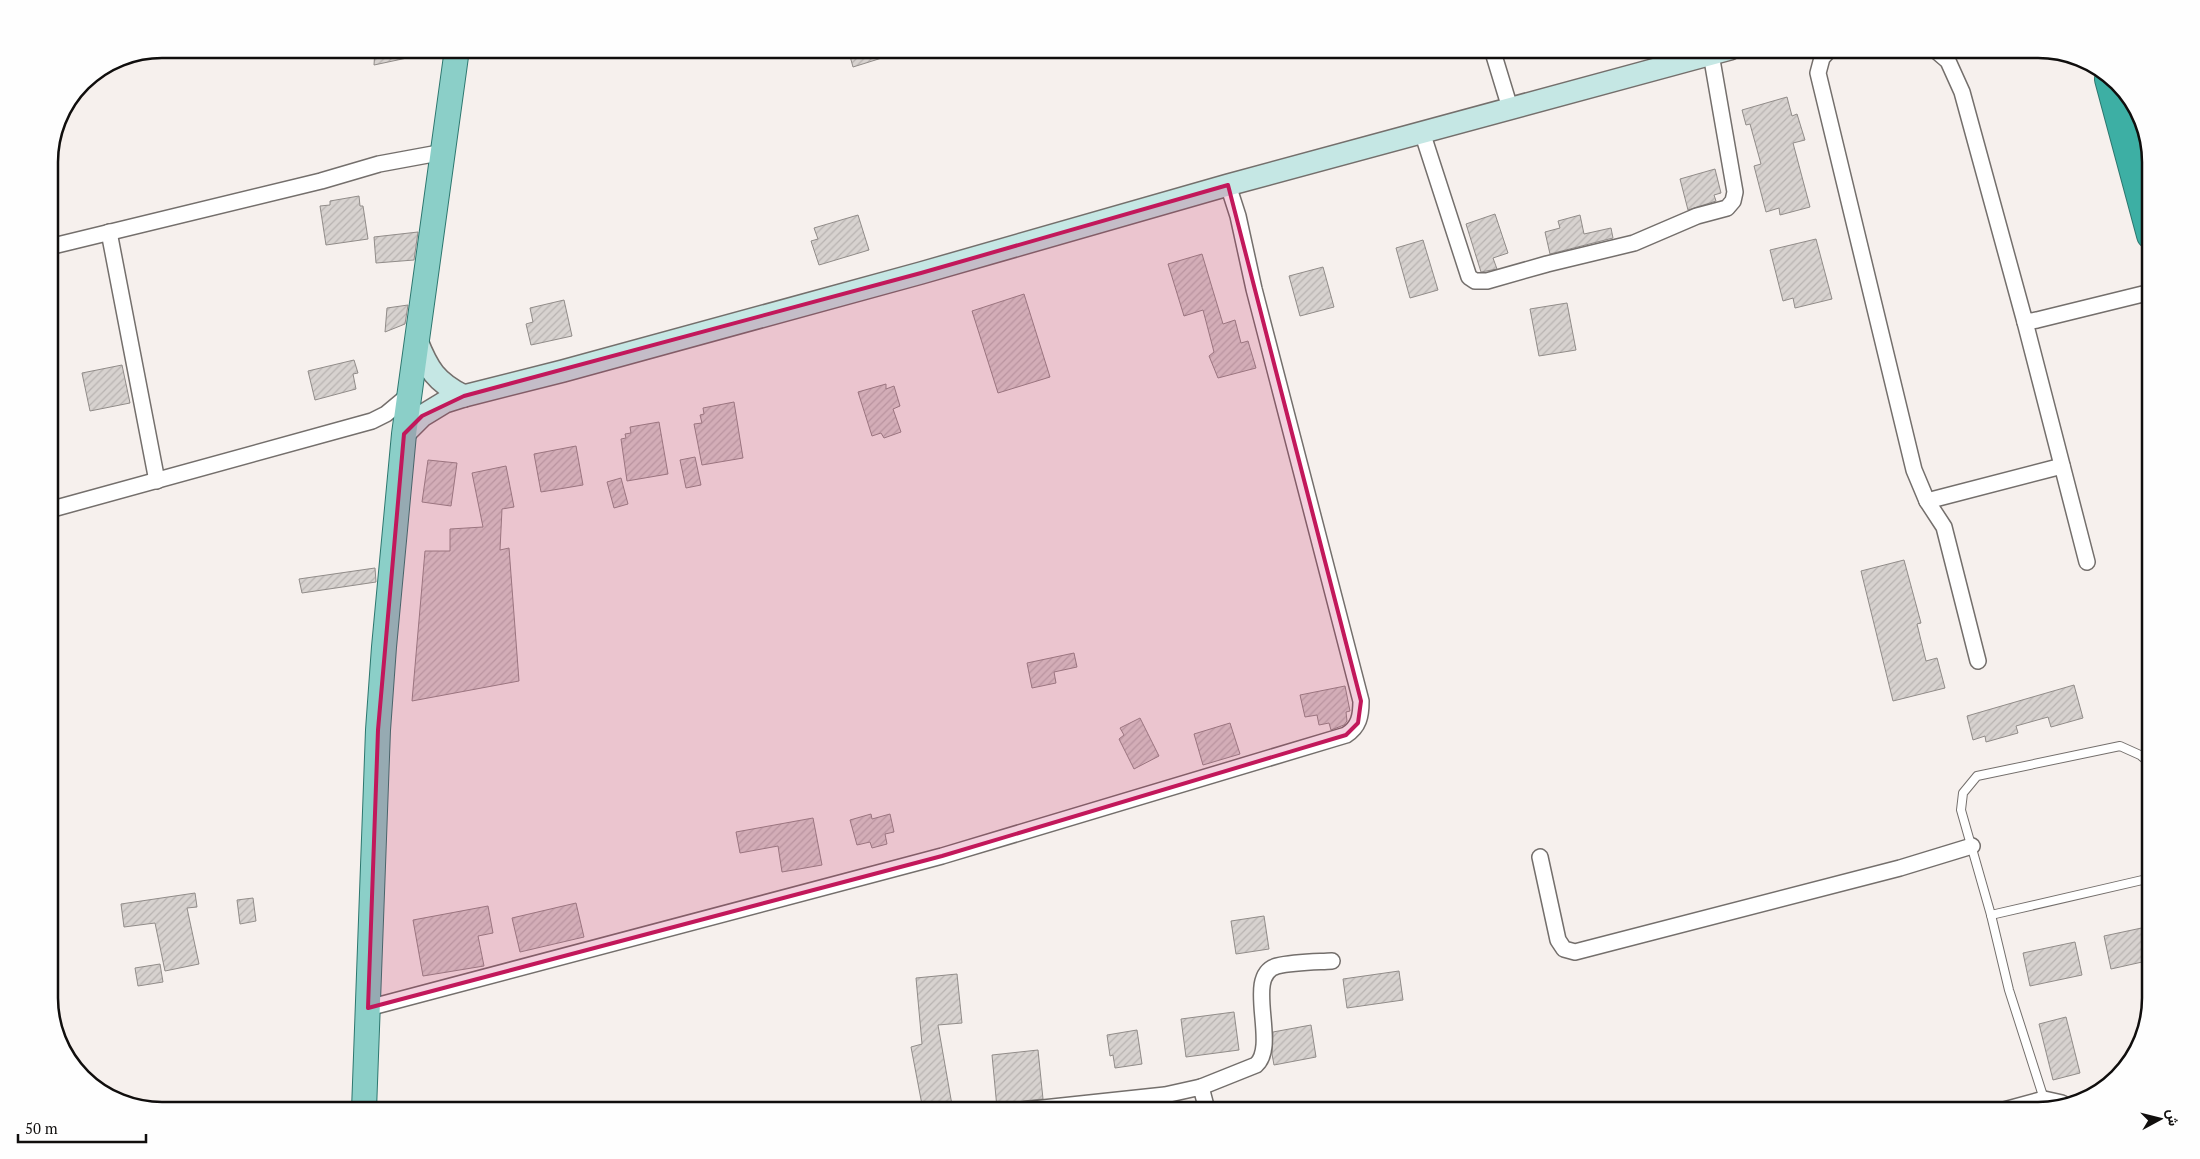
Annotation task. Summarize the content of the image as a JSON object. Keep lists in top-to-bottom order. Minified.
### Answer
{"scale_bar":"50 m","north":"right"}
